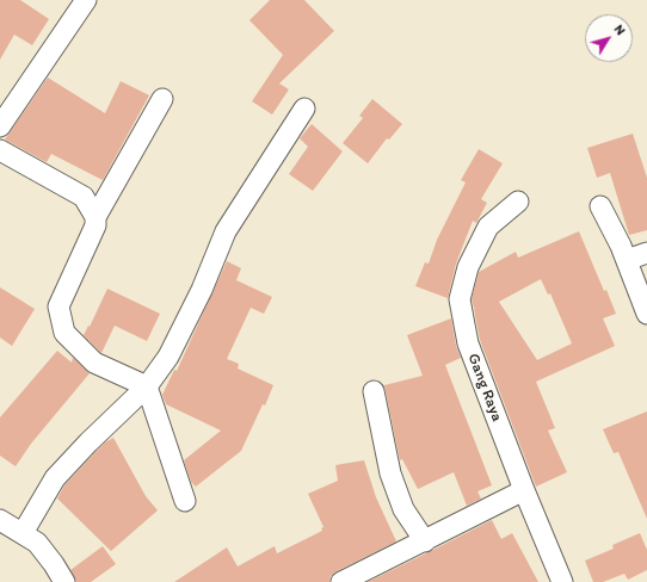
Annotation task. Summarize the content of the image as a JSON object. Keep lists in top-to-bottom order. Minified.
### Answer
{"streets":{"street":["Gang Raya"]},"north":"top right"}
